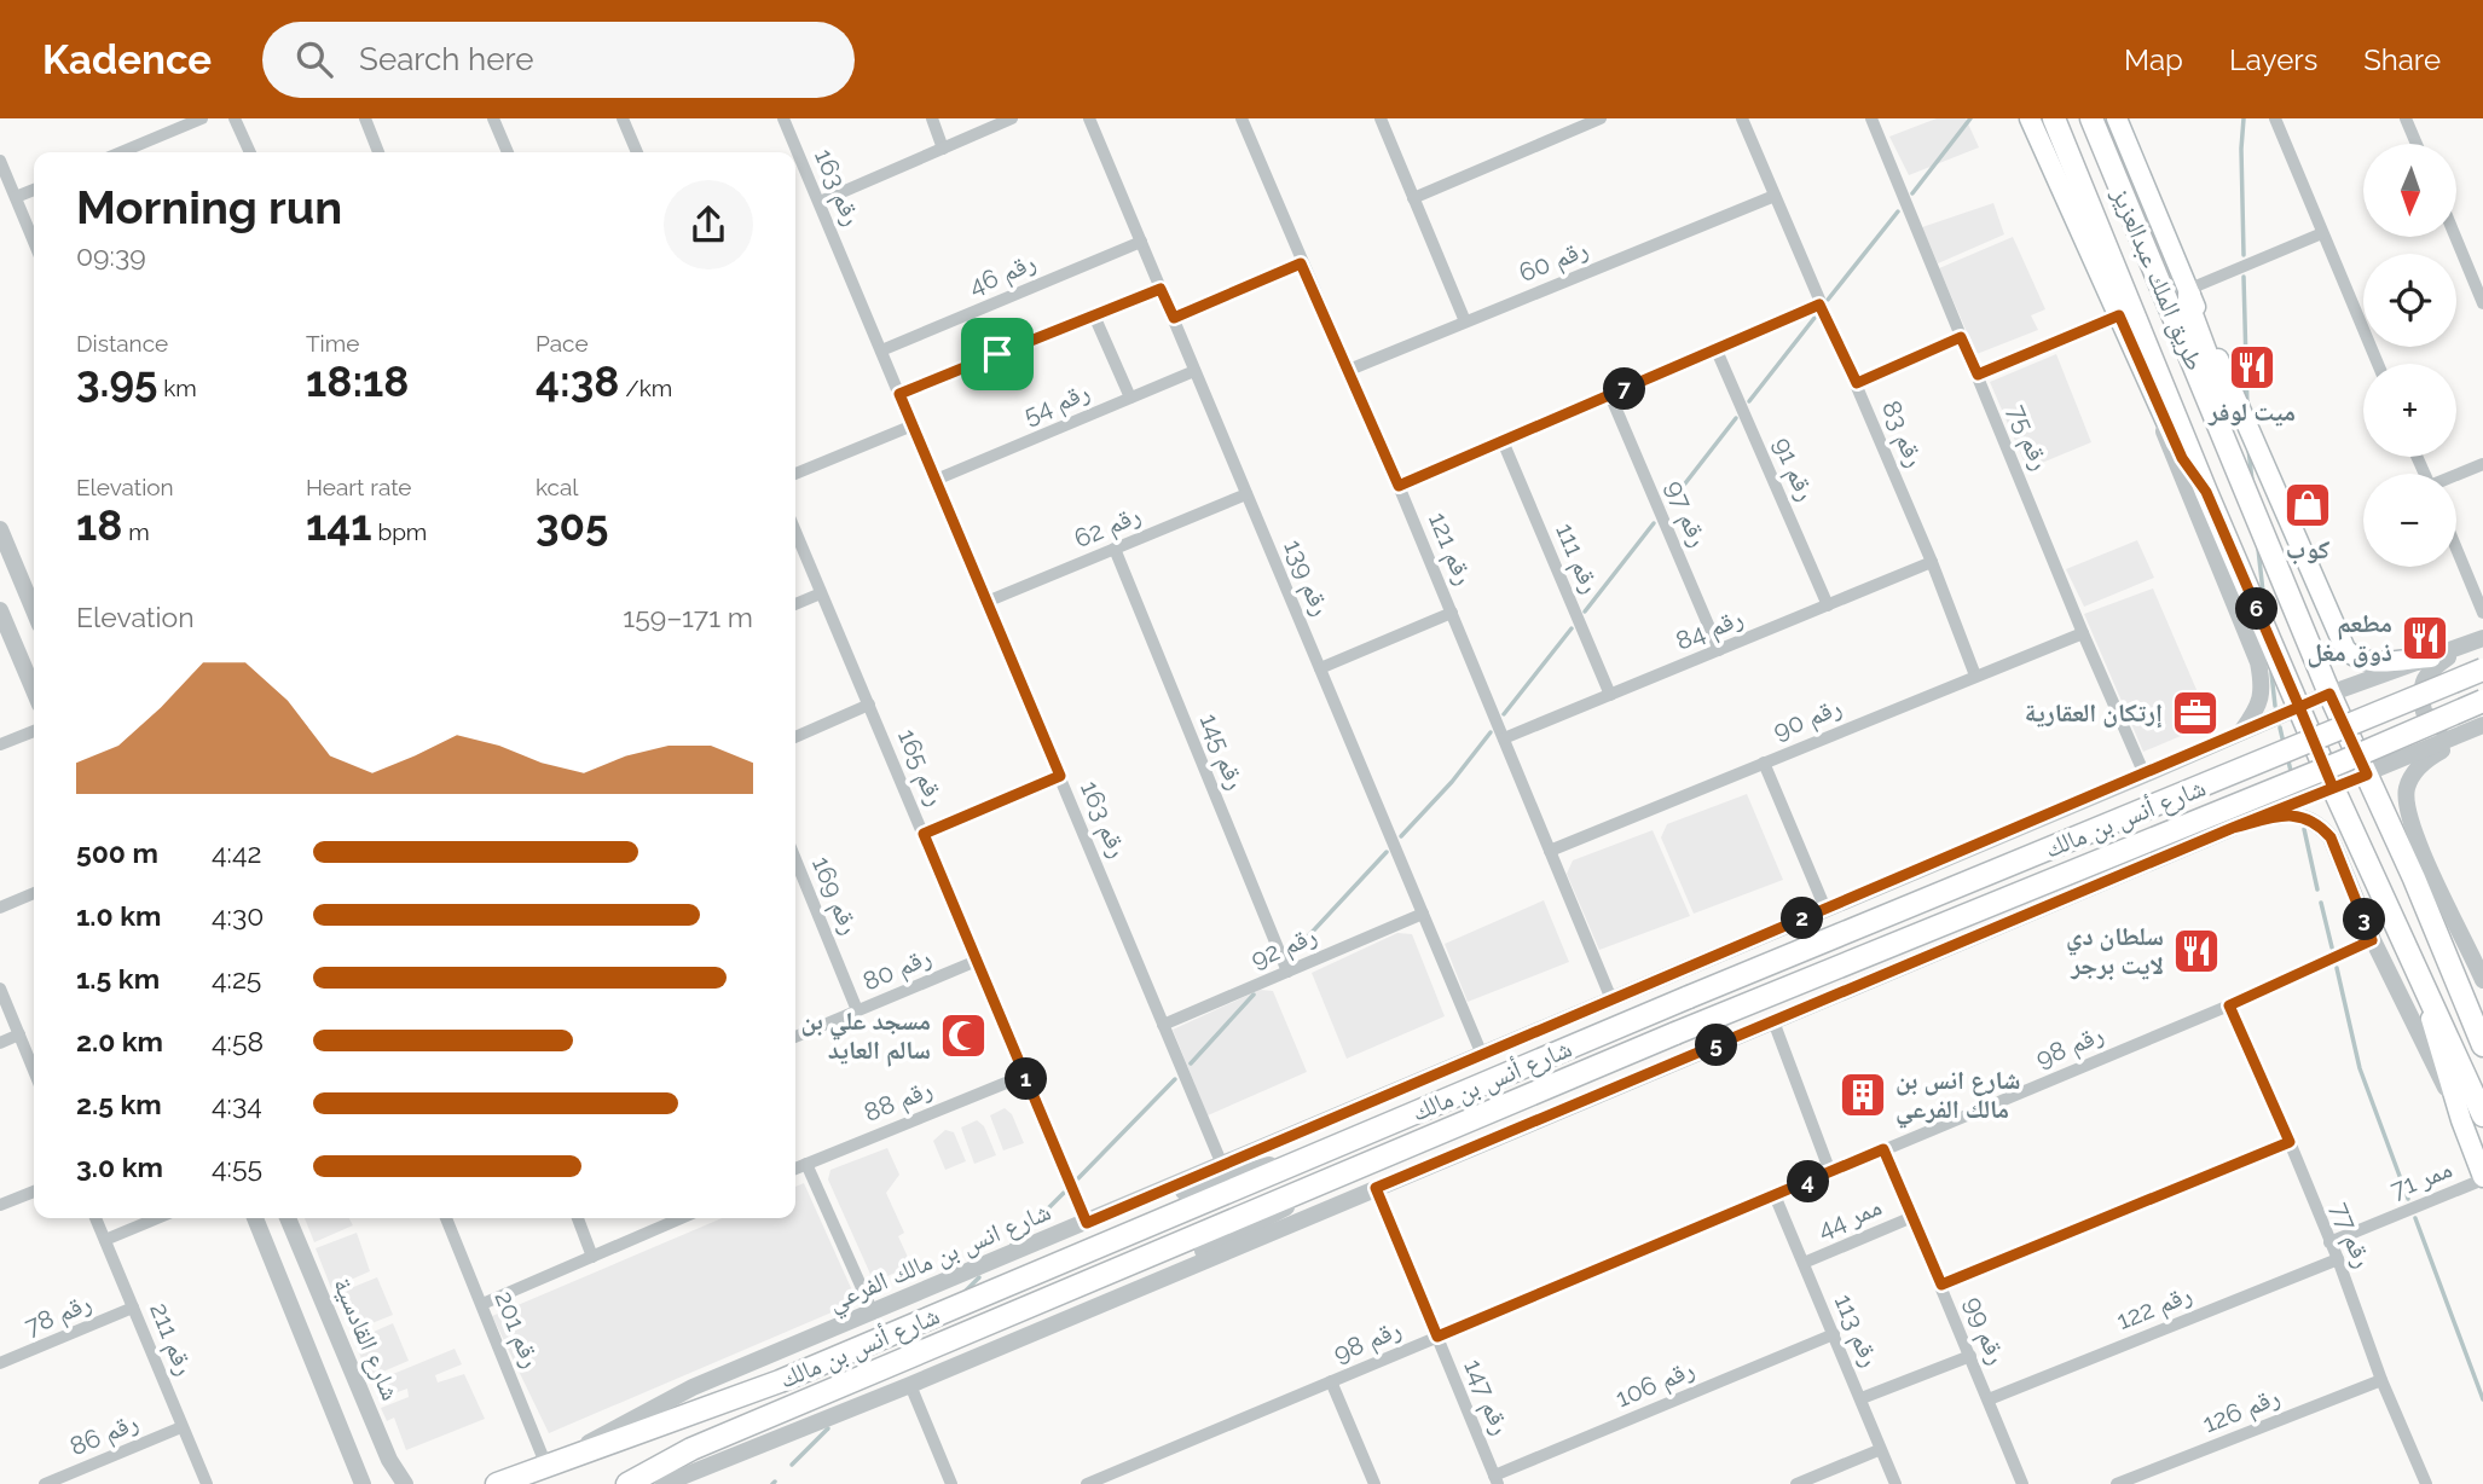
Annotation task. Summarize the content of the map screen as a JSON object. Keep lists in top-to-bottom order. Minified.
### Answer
{"streets":{"main road":["طريق الملك عبدالعزيز","شارع أنس بن مالك"],"street":["رقم 163","رقم 60","رقم 46","رقم 54","رقم 83","رقم 75","رقم 91","رقم 97","رقم 62","رقم 121","رقم 111","رقم 139","رقم 84","رقم 90","رقم 145","رقم 165","رقم 169","رقم 92","رقم 80","رقم 98","رقم 88","ممر 71","ممر 44","رقم 77","شارع انس بن مالك الفرعي","رقم 122","رقم 78","رقم 201","رقم 113","رقم 99","رقم 211","شارع القادسية","رقم 106","رقم 147","رقم 126","رقم 86"]},"crossings":[["رقم 163","رقم 46"],["رقم 163","رقم 54"],["رقم 163","رقم 62"],["رقم 163","رقم 92"],["رقم 163","شارع انس بن مالك الفرعي"],["رقم 60","رقم 83"],["رقم 60","رقم 121"],["رقم 46","رقم 139"],["طريق الملك عبدالعزيز","شارع انس بن مالك الفرعي"],["رقم 54","رقم 139"],["رقم 83","رقم 84"],["رقم 83","رقم 90"],["رقم 75","رقم 90"],["رقم 75","شارع انس بن مالك الفرعي"],["رقم 91","رقم 84"],["رقم 97","رقم 84"],["رقم 62","رقم 139"],["رقم 62","رقم 145"],["رقم 121","رقم 84"],["رقم 121","رقم 90"],["رقم 121","شارع انس بن مالك الفرعي"],["رقم 111","رقم 84"],["رقم 139","رقم 92"],["رقم 139","شارع انس بن مالك الفرعي"],["رقم 145","رقم 92"],["رقم 165","رقم 80"],["رقم 165","رقم 88"],["رقم 165","شارع انس بن مالك الفرعي"],["شارع أنس بن مالك","شارع انس بن مالك الفرعي"],["شارع أنس بن مالك","رقم 201"],["رقم 169","رقم 80"],["رقم 98","رقم 77"],["رقم 98","رقم 113"],["رقم 98","رقم 99"],["رقم 98","رقم 147"],["ممر 71","رقم 77"],["ممر 44","رقم 113"],["ممر 44","رقم 99"],["رقم 77","رقم 122"],["رقم 77","رقم 126"],["شارع انس بن مالك الفرعي","رقم 201"],["رقم 122","رقم 99"],["رقم 78","رقم 211"],["رقم 113","رقم 106"],["رقم 211","رقم 86"],["رقم 106","رقم 147"]],"places":{"restaurant":["ميت لوفر","مطعم ذوق مغل","سلطان دي لايت برجر"],"shop":["كوب"],"office":["إرتكان العقارية"],"mosque":["مسجد علي بن سالم العايد"],"building":["شارع انس بن مالك الفرعي"]},"north":"bottom","page":{"header":"Kadence","search":"Search here","nav":["Map","Layers","Share"],"map_buttons":["+","−"],"heading":["Morning run","09:39"],"stats":[["Distance","3.95 km"],["Time","18:18"],["Pace","4:38 /km"],["Elevation","18 m"],["Heart rate","141 bpm"],["kcal","305"]],"pins":["7","6","2","3","5","1","4"],"chart":["Elevation","159–171 m"],"list":[{"name":"500 m","note":"4:42"},{"name":"1.0 km","note":"4:30"},{"name":"1.5 km","note":"4:25"},{"name":"2.0 km","note":"4:58"},{"name":"2.5 km","note":"4:34"},{"name":"3.0 km","note":"4:55"}]}}
